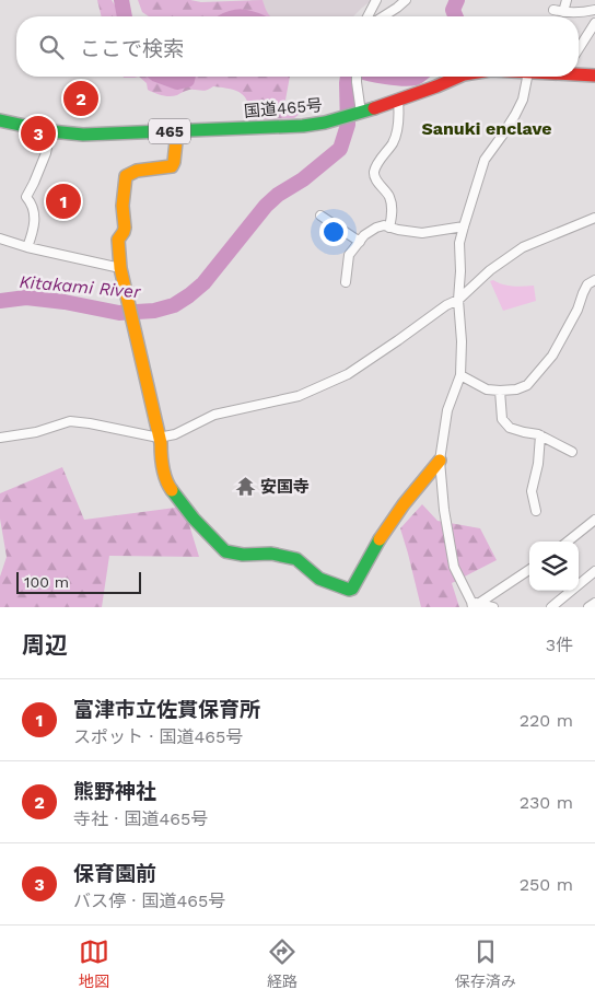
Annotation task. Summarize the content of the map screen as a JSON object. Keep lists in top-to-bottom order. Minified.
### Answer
{"streets":{"main road":["国道465号","465"]},"districts":["Sanuki enclave"],"water":["Kitakami River"],"places":{"temple":["安国寺"]},"scale_bar":"100 m","page":{"search":"ここで検索","pins":["2","3","1"],"scale":"100 m","heading":["周辺","3件"],"list":[{"mark":"1","name":"富津市立佐貫保育所","note":"スポット · 国道465号","value":"220 m"},{"mark":"2","name":"熊野神社","note":"寺社 · 国道465号","value":"230 m"},{"mark":"3","name":"保育園前","note":"バス停 · 国道465号","value":"250 m"}],"nav":["地図","経路","保存済み"]}}
